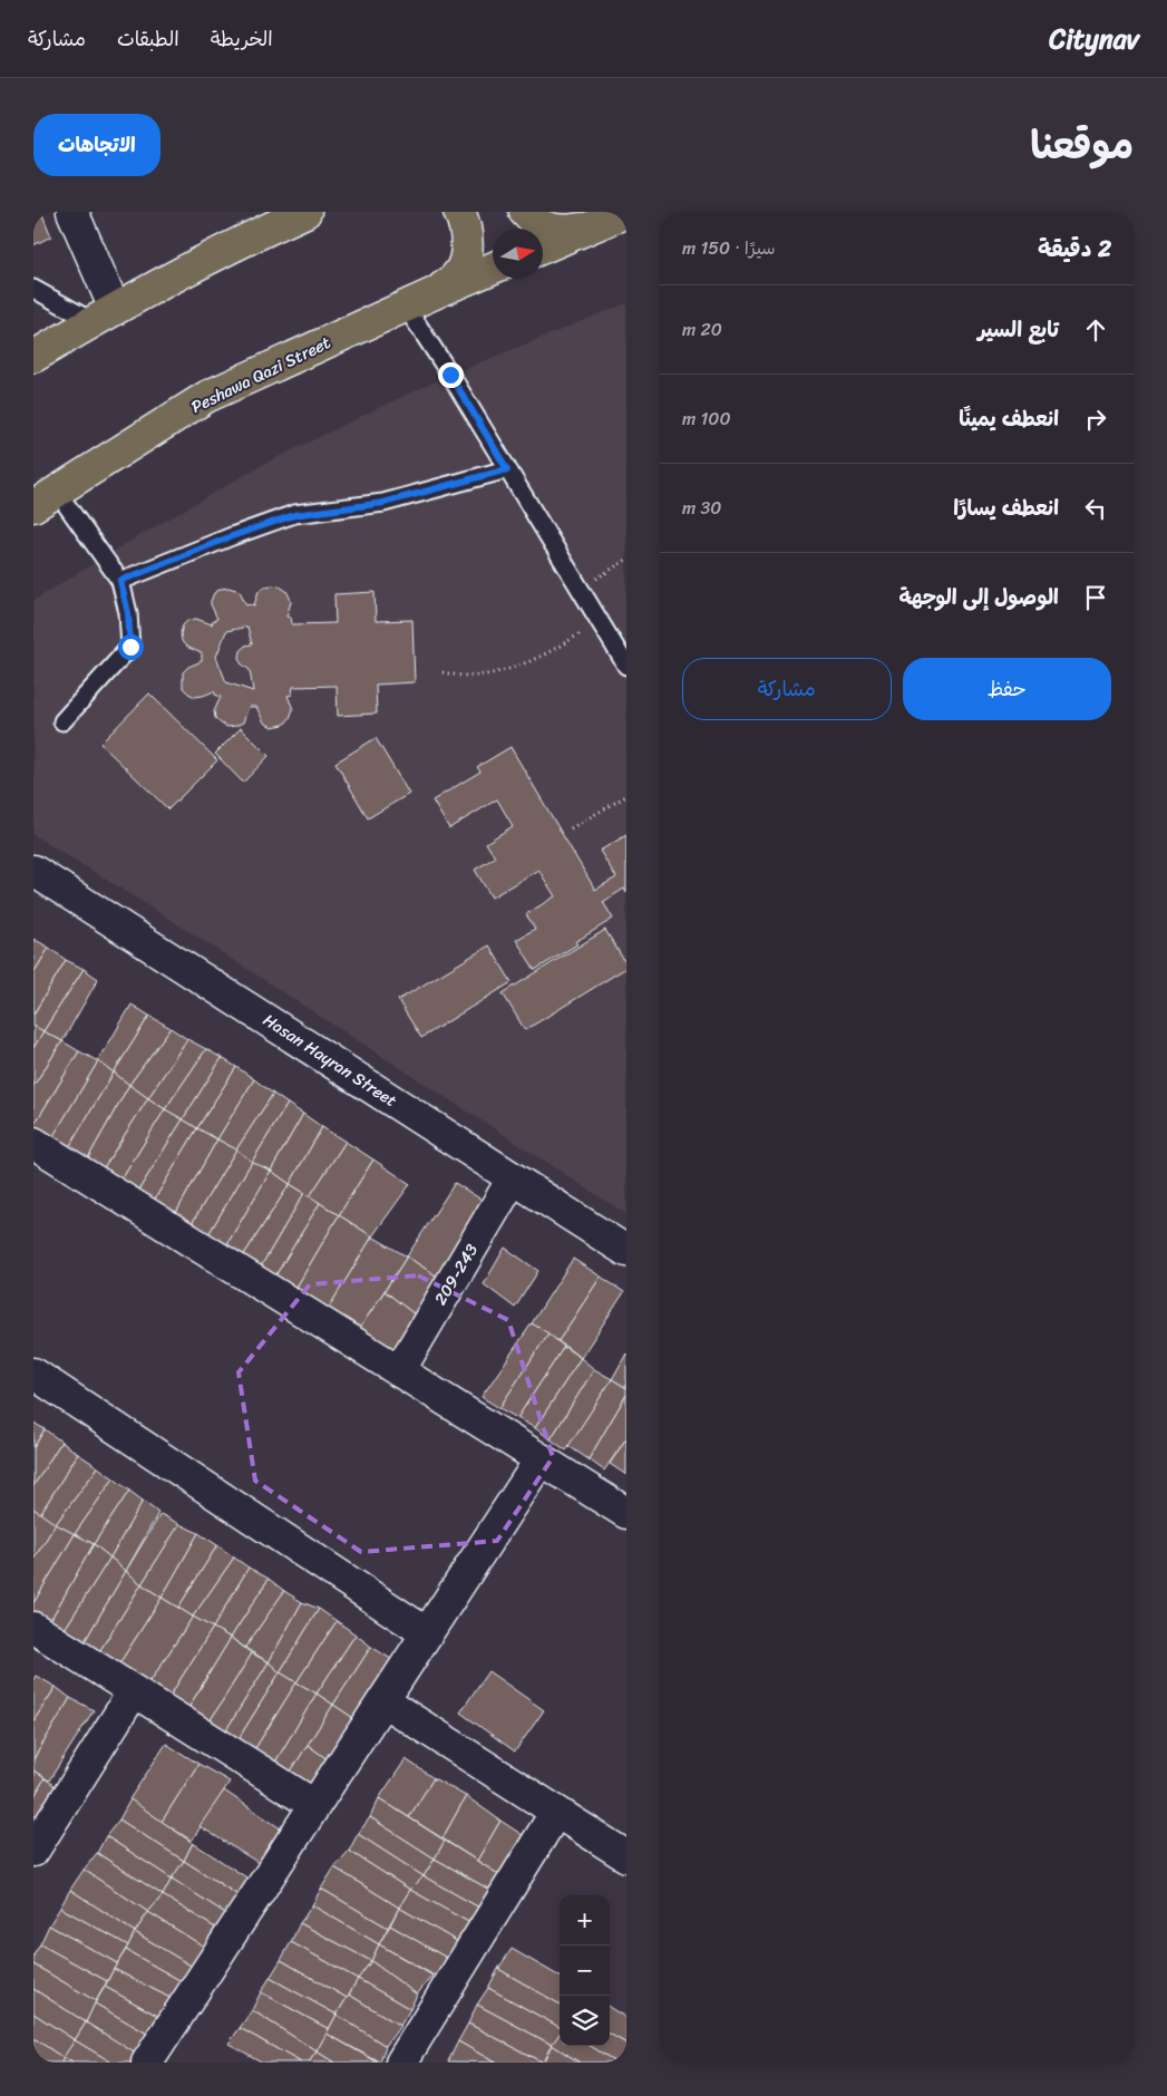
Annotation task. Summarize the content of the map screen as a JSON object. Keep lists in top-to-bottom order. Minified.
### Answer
{"streets":{"highway":["Peshawa Qazi Street"],"street":["Hasan Hayran Street","209-243"]},"crossings":[["Hasan Hayran Street","209-243"]],"north":"right","page":{"header":"Citynav","nav":["الخريطة","الطبقات","مشاركة"],"title":"موقعنا","buttons":["الاتجاهات",["حفظ","مشاركة"]],"heading":["2 دقيقة","سيرًا · 150 m"],"list":[["تابع السير","20 m"],["انعطف يمينًا","100 m"],["انعطف يسارًا","30 m"],"الوصول إلى الوجهة"],"map_buttons":["+","−"]}}
